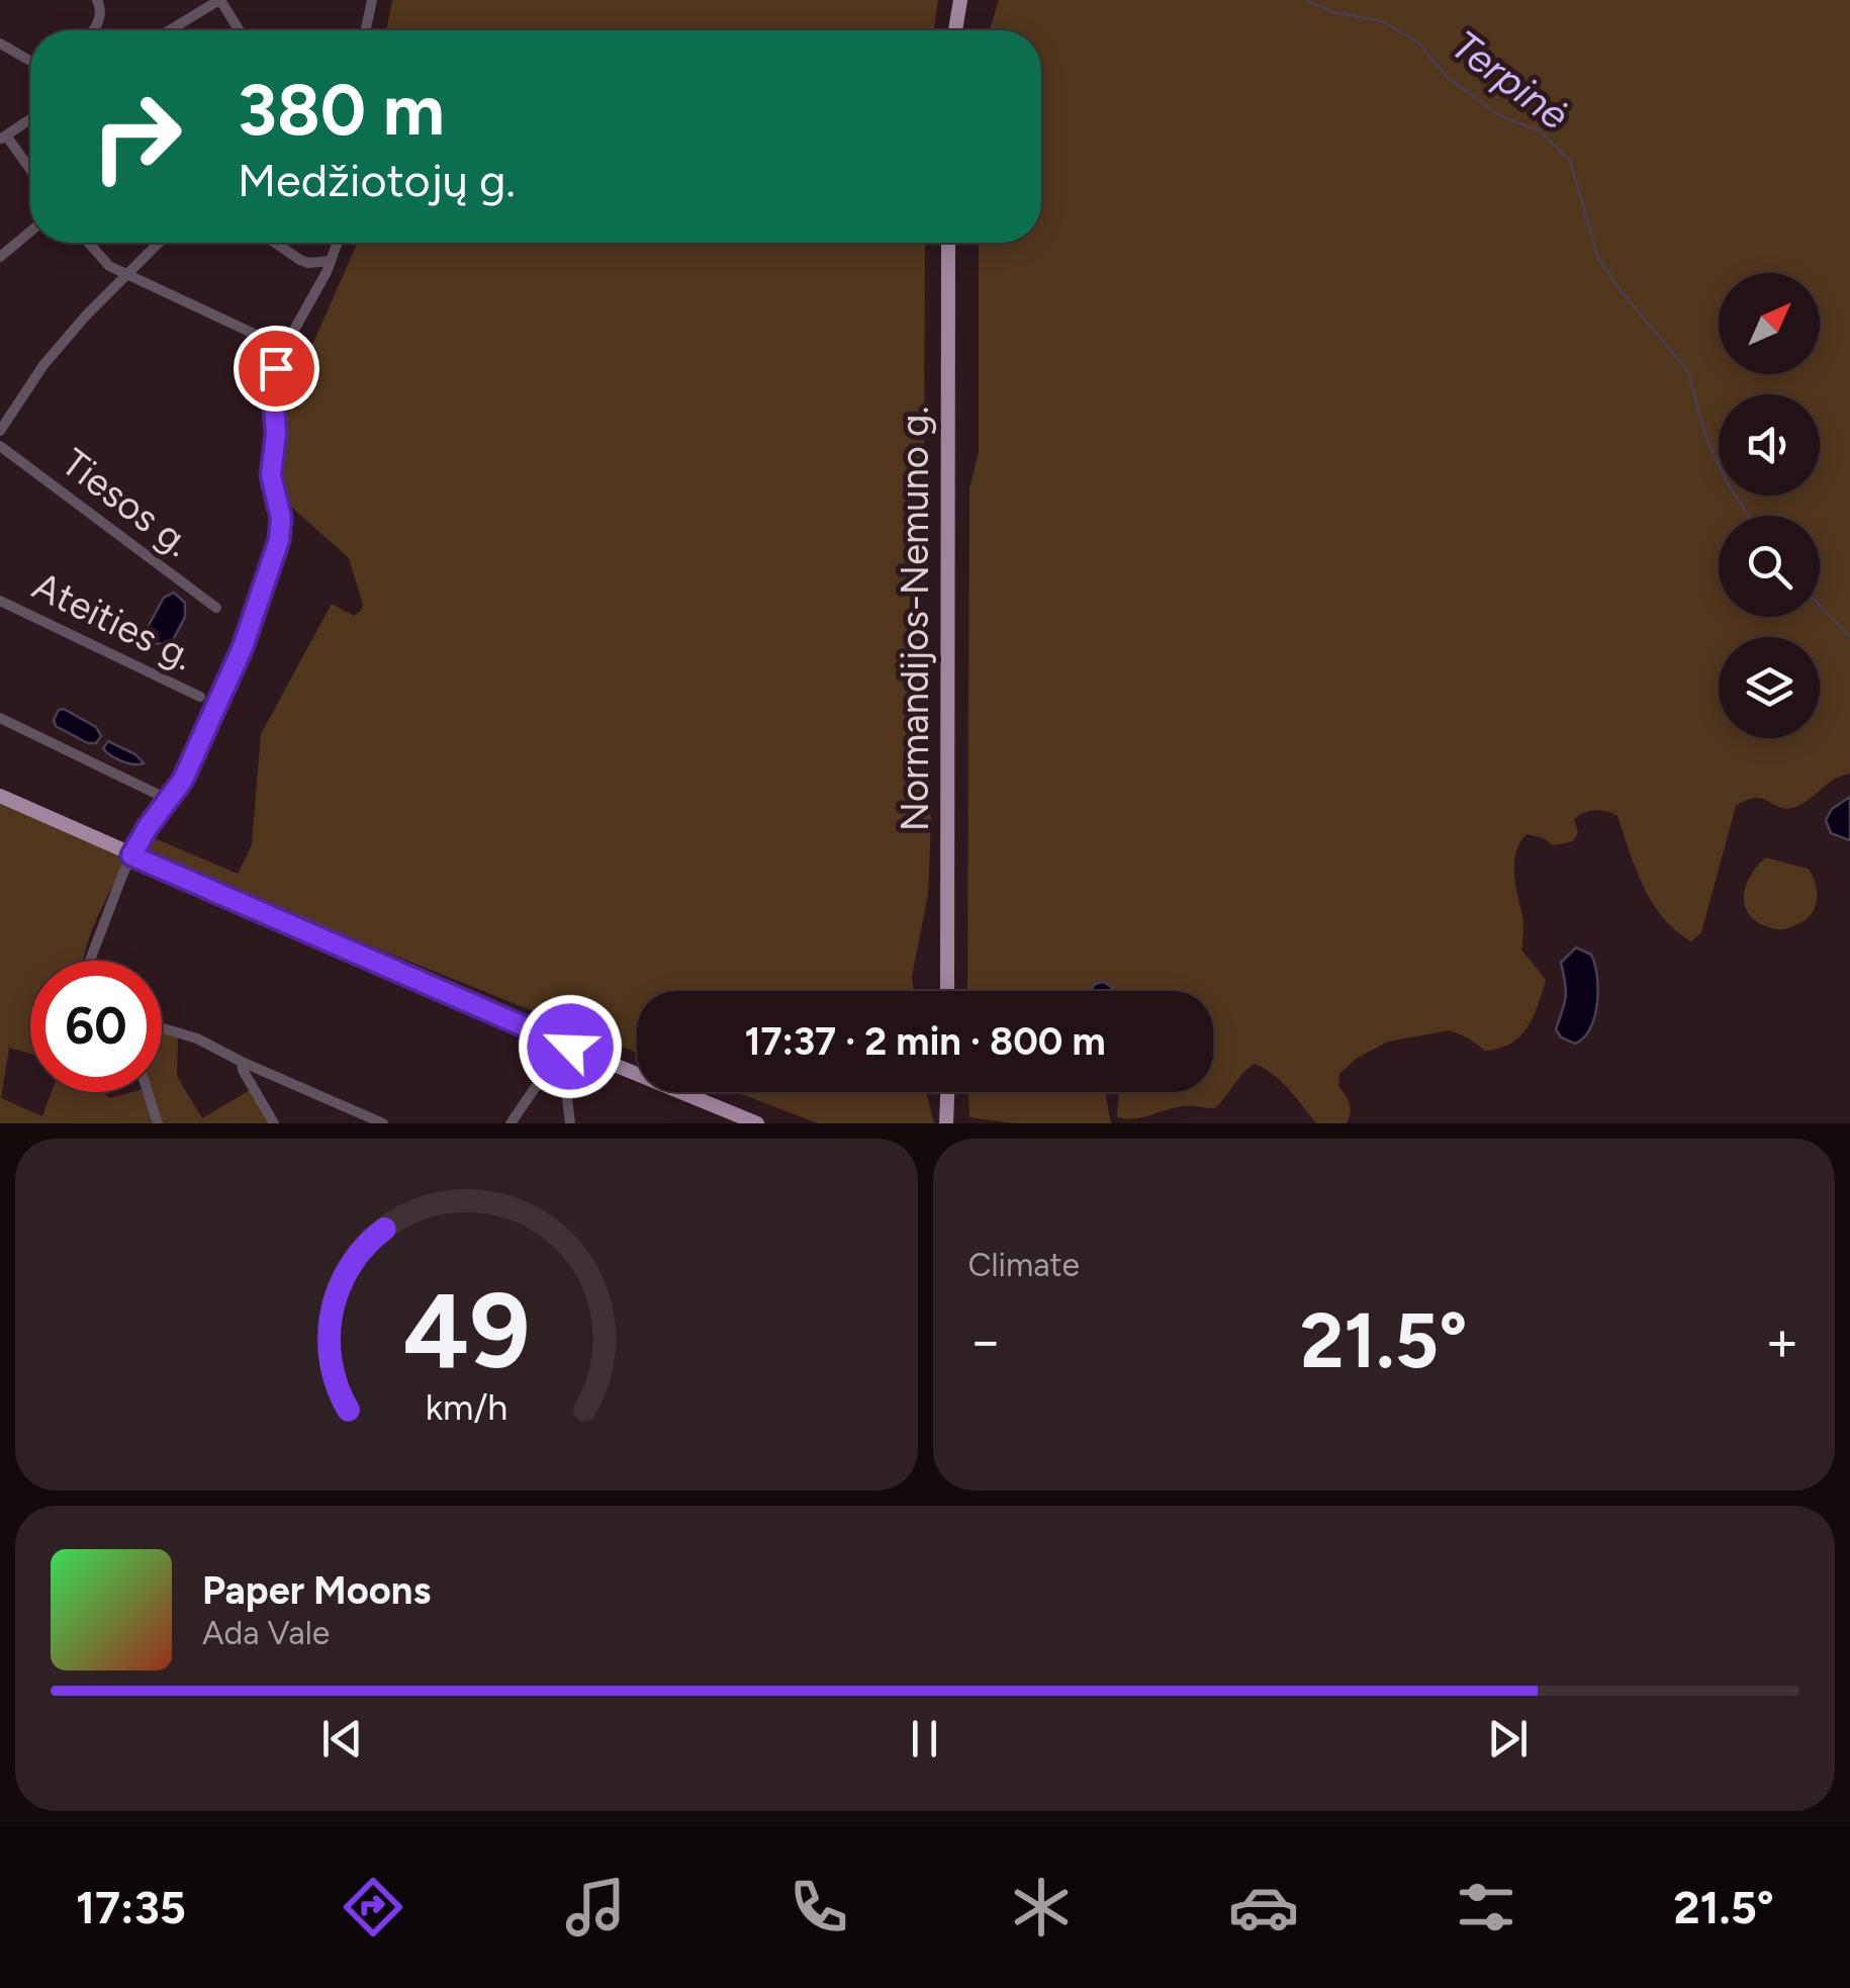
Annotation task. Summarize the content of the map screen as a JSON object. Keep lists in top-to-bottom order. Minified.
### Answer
{"streets":{"main road":["Normandijos-Nemuno g."],"street":["Tiesos g.","Ateities g."]},"water":["Terpinė"],"north":"top right","page":{"turn":["380 m","Medžiotojų g."],"limit":"60","trip":"17:37 · 2 min · 800 m","tile":"Climate","heat":["−","21.5°","+"],"song":["Paper Moons","Ada Vale"],"tabs":["17:35","21.5°"],"gauge":["49","km/h"]}}
